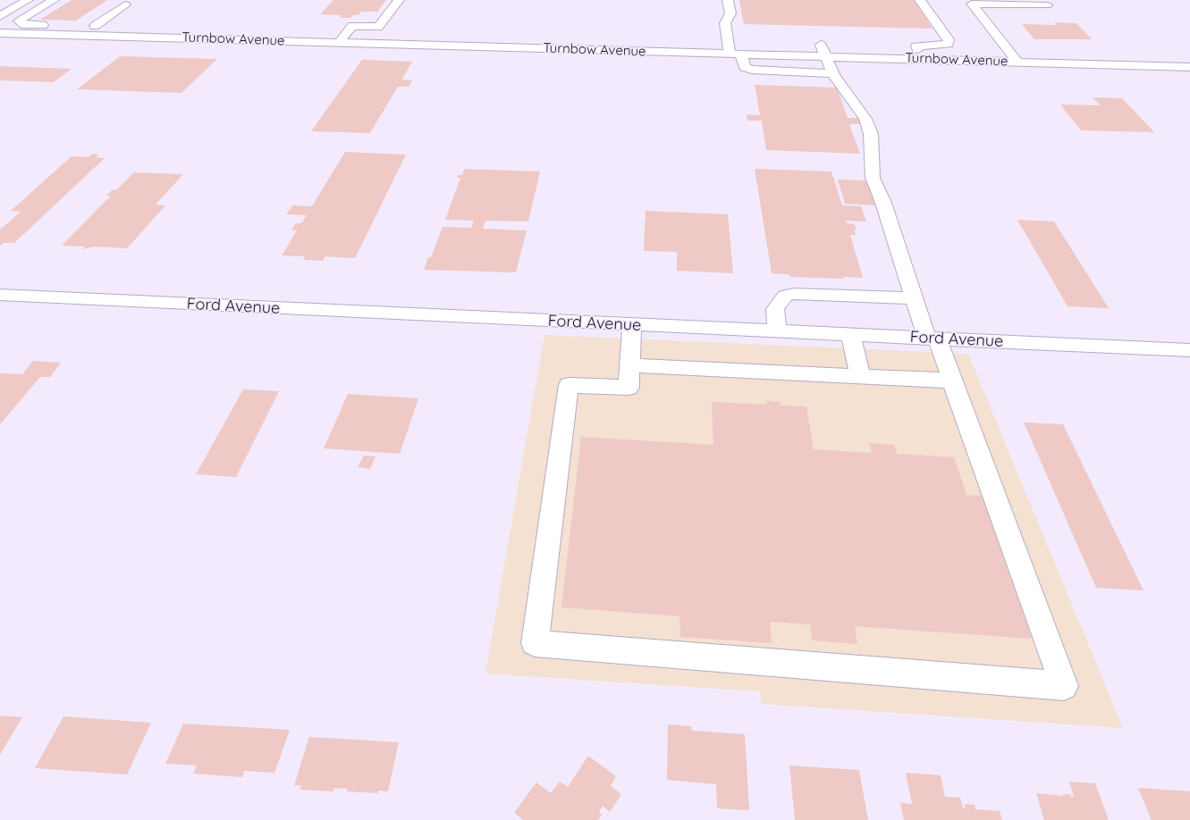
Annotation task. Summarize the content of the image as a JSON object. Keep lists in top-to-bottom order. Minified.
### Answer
{"streets":{"street":["Turnbow Avenue","Ford Avenue"]}}
